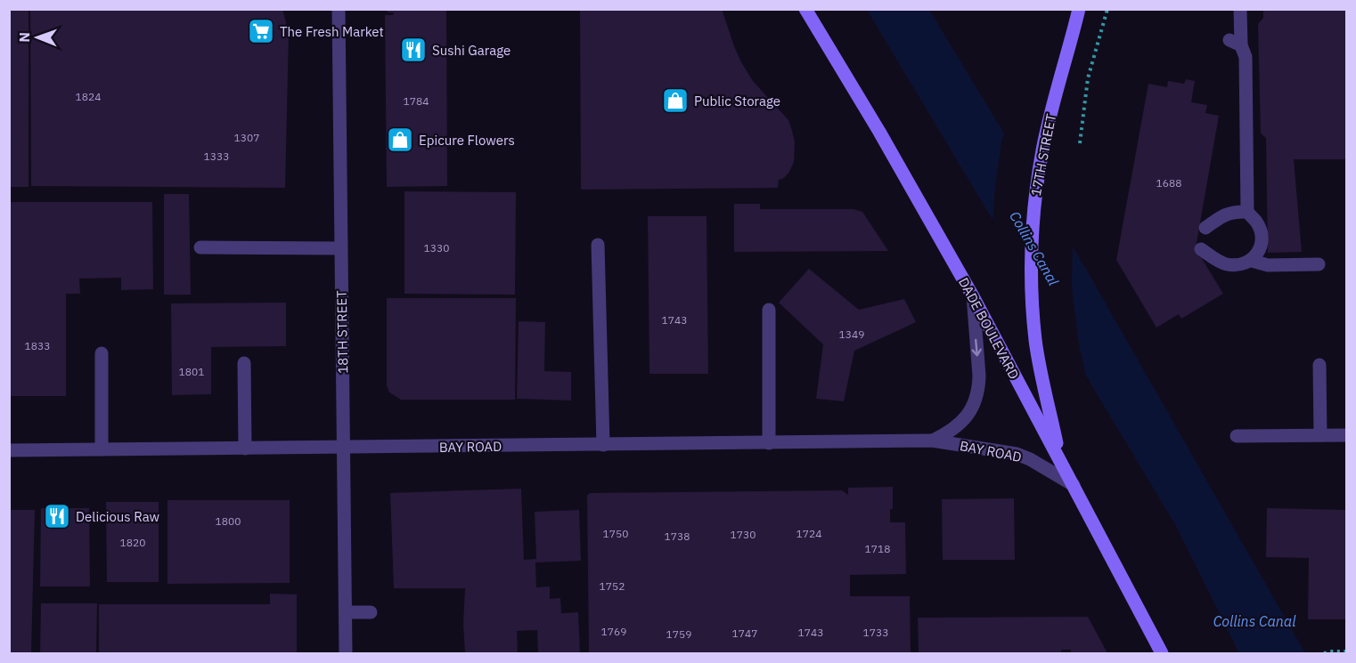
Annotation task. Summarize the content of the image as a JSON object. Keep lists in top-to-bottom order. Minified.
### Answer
{"streets":{"main road":["17TH STREET","DADE BOULEVARD"],"street":["18TH STREET","BAY ROAD"]},"crossings":[["17TH STREET","DADE BOULEVARD"],["DADE BOULEVARD","BAY ROAD"],["18TH STREET","BAY ROAD"]],"water":["Collins Canal"],"places":{"supermarket":["The Fresh Market"],"restaurant":["Sushi Garage","Delicious Raw"],"shop":["Public Storage","Epicure Flowers"]},"house_numbers":["1824","1784","1307","1333","1688","1330","1743","1349","1833","1801","1800","1750","1724","1730","1738","1820","1718","1752","1769","1743","1733","1747","1759"],"north":"left"}
